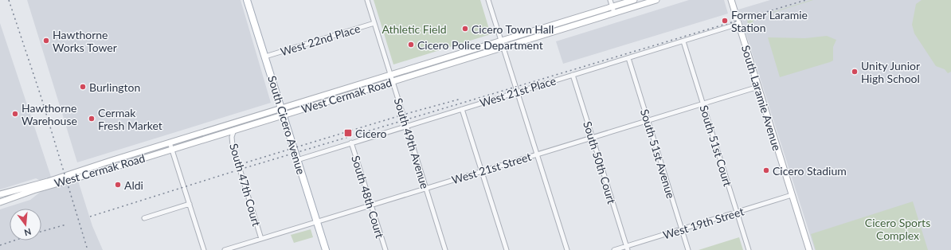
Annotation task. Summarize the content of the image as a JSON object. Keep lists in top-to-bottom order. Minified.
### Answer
{"streets":{"main road":["West Cermak Road","South Laramie Avenue","South Cicero Avenue"],"street":["West 22nd Place","West 21st Place","South 49th Avenue","South 51st Court","South 51st Avenue","South 50th Court","West 21st Street","South 47th Court","South 48th Court","West 19th Street"]},"crossings":[["West 22nd Place","South Cicero Avenue"],["West 22nd Place","South 49th Avenue"],["West 21st Place","South Laramie Avenue"],["West 21st Place","South Cicero Avenue"],["West 21st Place","South 49th Avenue"],["West 21st Place","South 51st Court"],["West 21st Place","South 51st Avenue"],["West 21st Place","South 50th Court"],["West 21st Place","South 48th Court"],["West Cermak Road","South Cicero Avenue"],["West Cermak Road","South 49th Avenue"],["West Cermak Road","South 47th Court"],["South Laramie Avenue","West 21st Street"],["South Laramie Avenue","West 19th Street"],["South Cicero Avenue","West 21st Street"],["South 49th Avenue","West 21st Street"],["South 51st Court","West 21st Street"],["South 51st Court","West 19th Street"],["South 51st Avenue","West 21st Street"],["South 51st Avenue","West 19th Street"],["South 50th Court","West 21st Street"],["South 50th Court","West 19th Street"],["West 21st Street","South 47th Court"],["West 21st Street","South 48th Court"]],"parks":["Athletic Field","Cicero Sports Complex"],"places":{"other":["Former Laramie Station","Cicero Town Hall","Hawthorne Works Tower","Cicero Police Department","Unity Junior High School","Burlington","Hawthorne Warehouse","Cermak Fresh Market","Cicero Stadium","Aldi"],"transit":["Cicero"]},"north":"bottom"}
